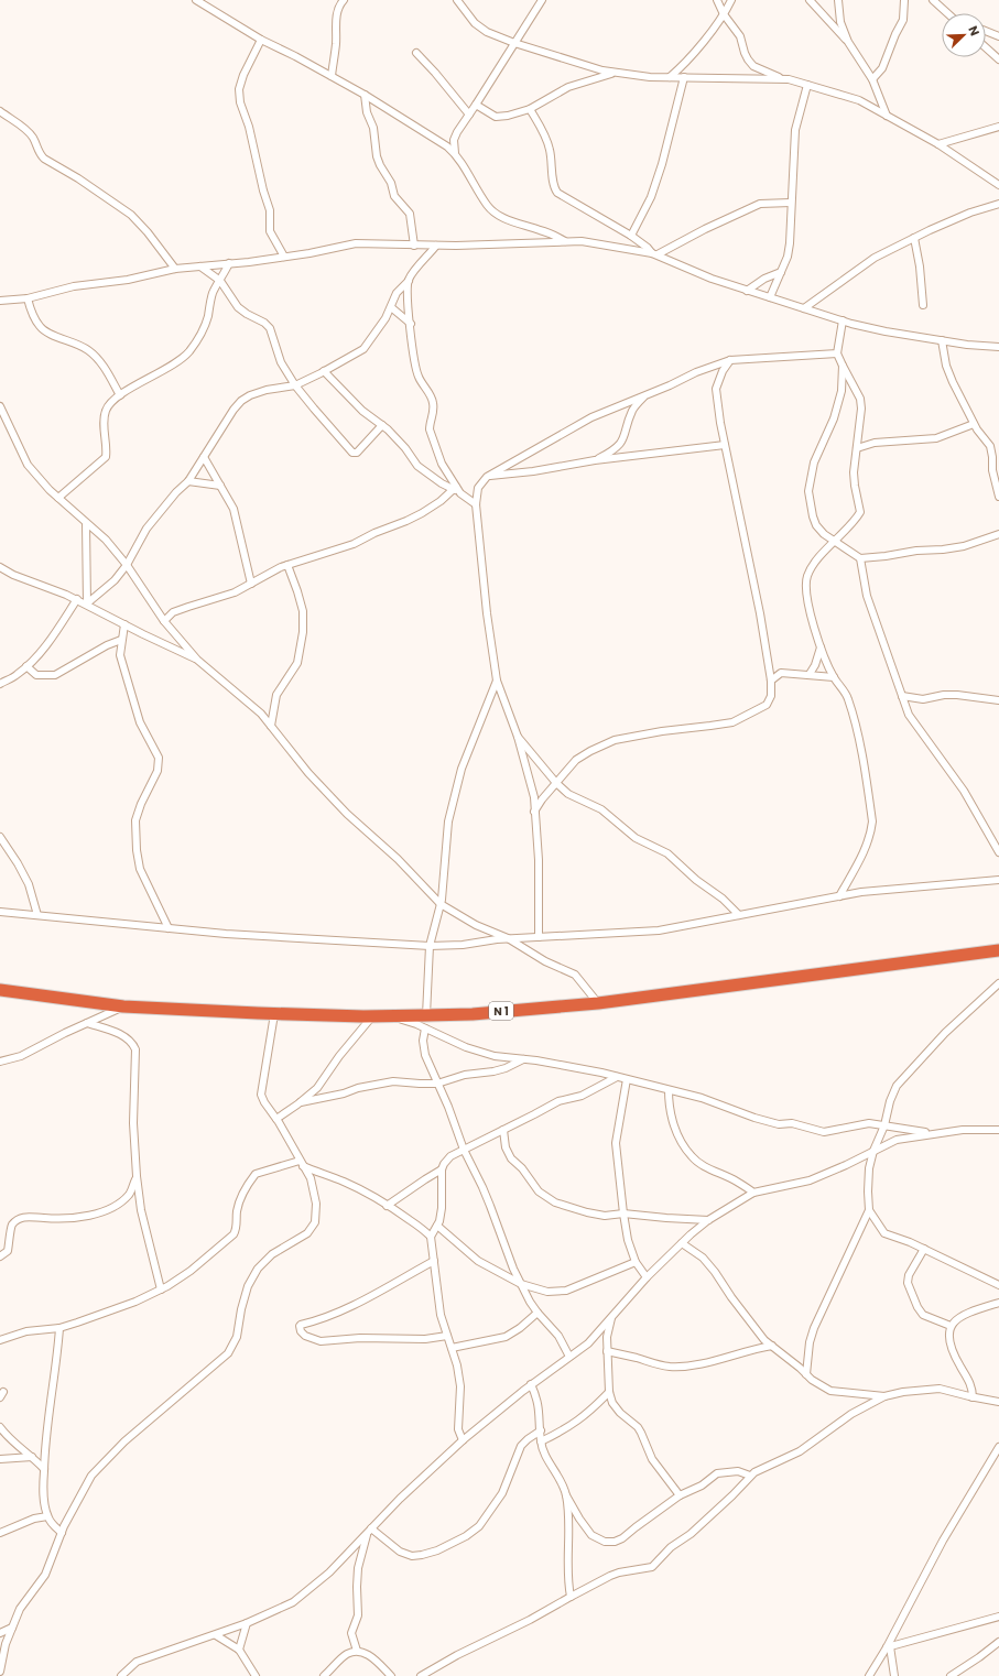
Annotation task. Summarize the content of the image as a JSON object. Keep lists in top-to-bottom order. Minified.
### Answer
{"streets":{"highway":["N 1"]},"north":"top right"}
